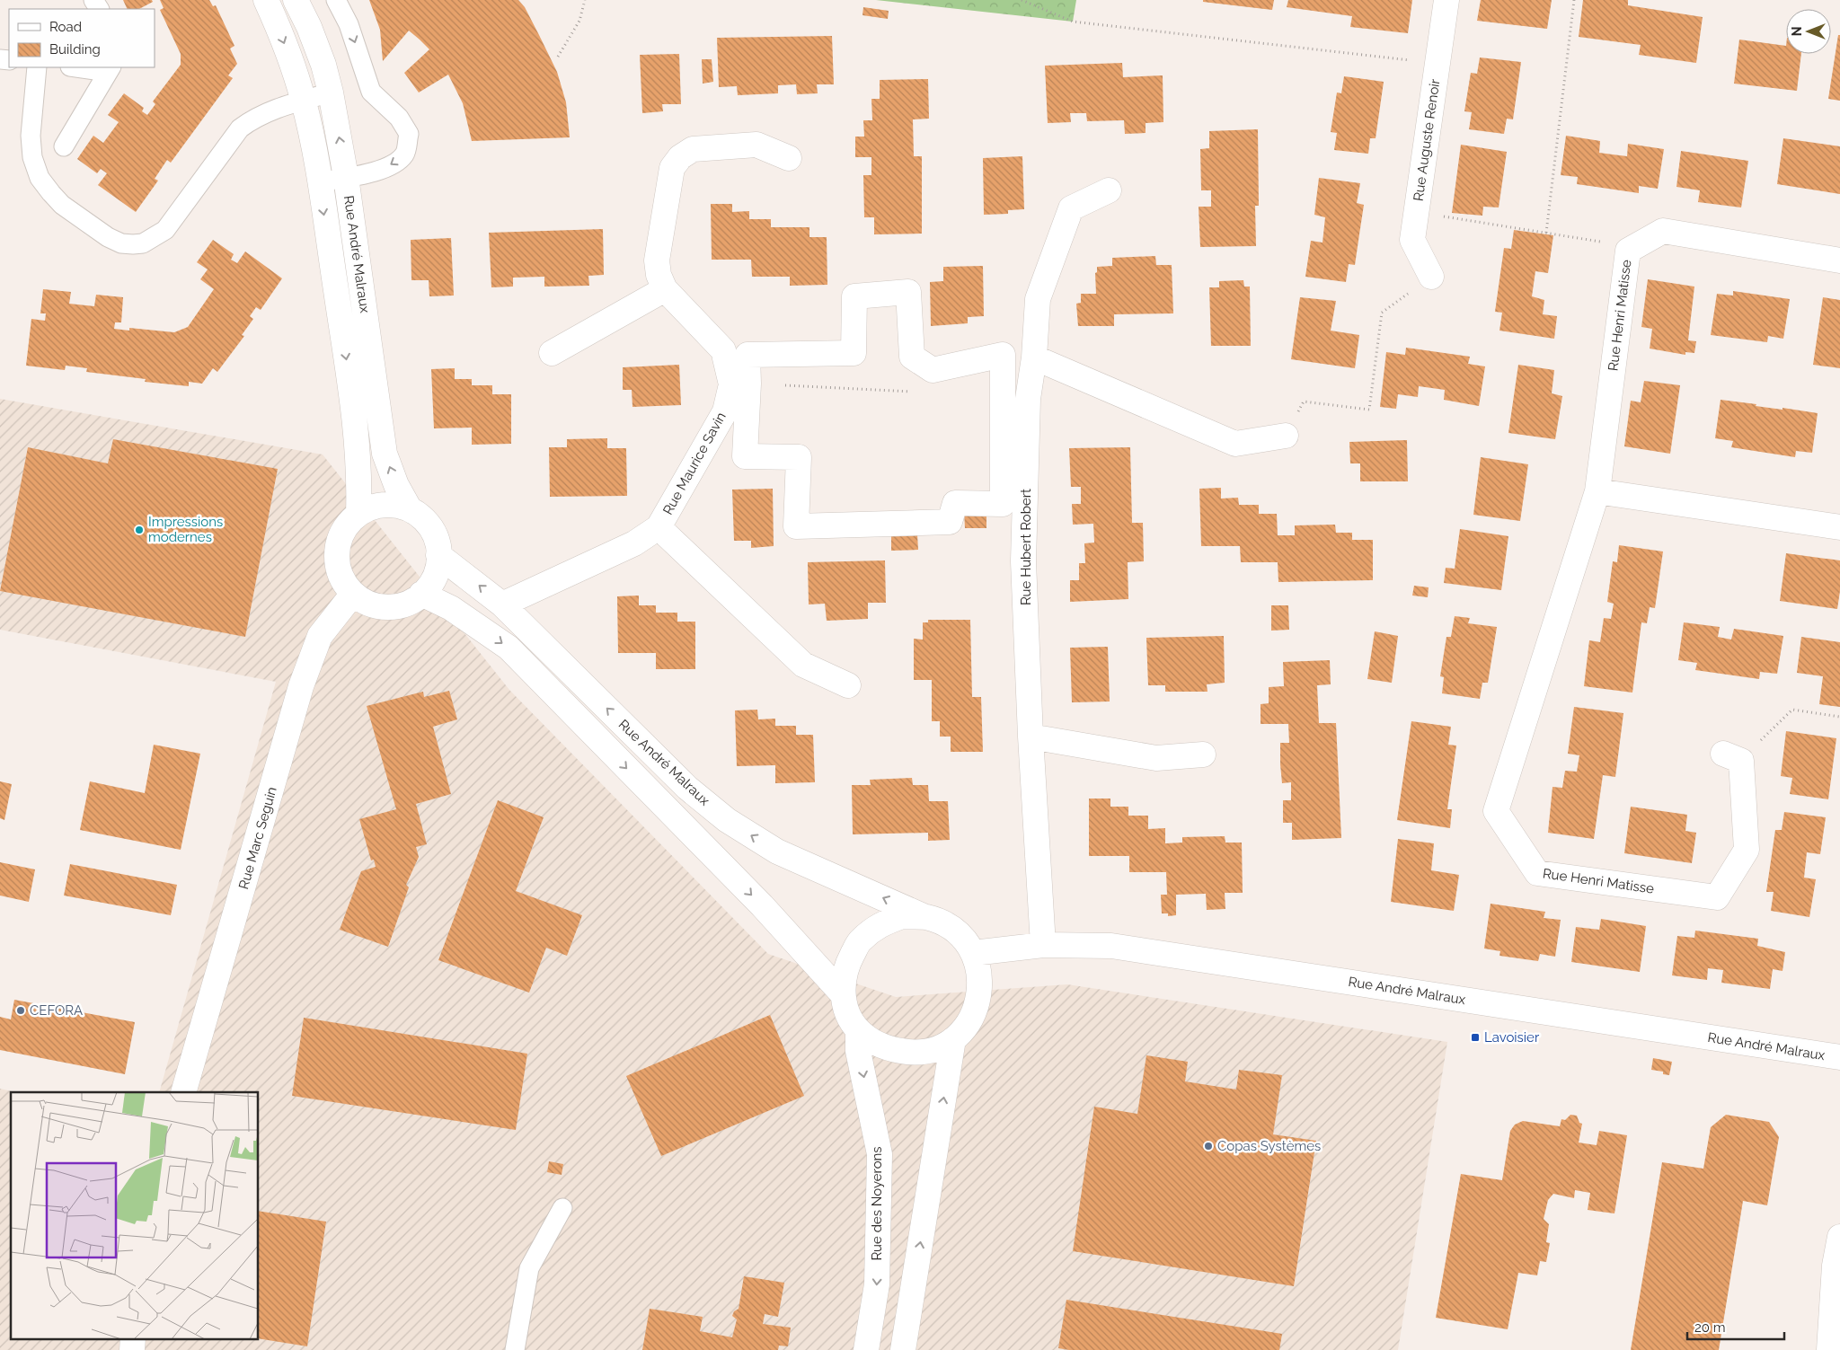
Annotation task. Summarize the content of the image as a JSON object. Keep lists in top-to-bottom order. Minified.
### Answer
{"streets":{"street":["Rue Auguste Renoir","Rue André Malraux","Rue Henri Matisse","Rue Maurice Savin","Rue Hubert Robert","Rue Marc Seguin","Rue des Noyerons"]},"crossings":[["Rue André Malraux","Rue Maurice Savin"],["Rue André Malraux","Rue Hubert Robert"],["Rue André Malraux","Rue Marc Seguin"],["Rue André Malraux","Rue des Noyerons"]],"places":{"other":["Impressions modernes","CEFORA","Copas Systèmes"],"transit":["Lavoisier"]},"legend":["Road","Building"],"scale_bar":"20 m","north":"left"}
